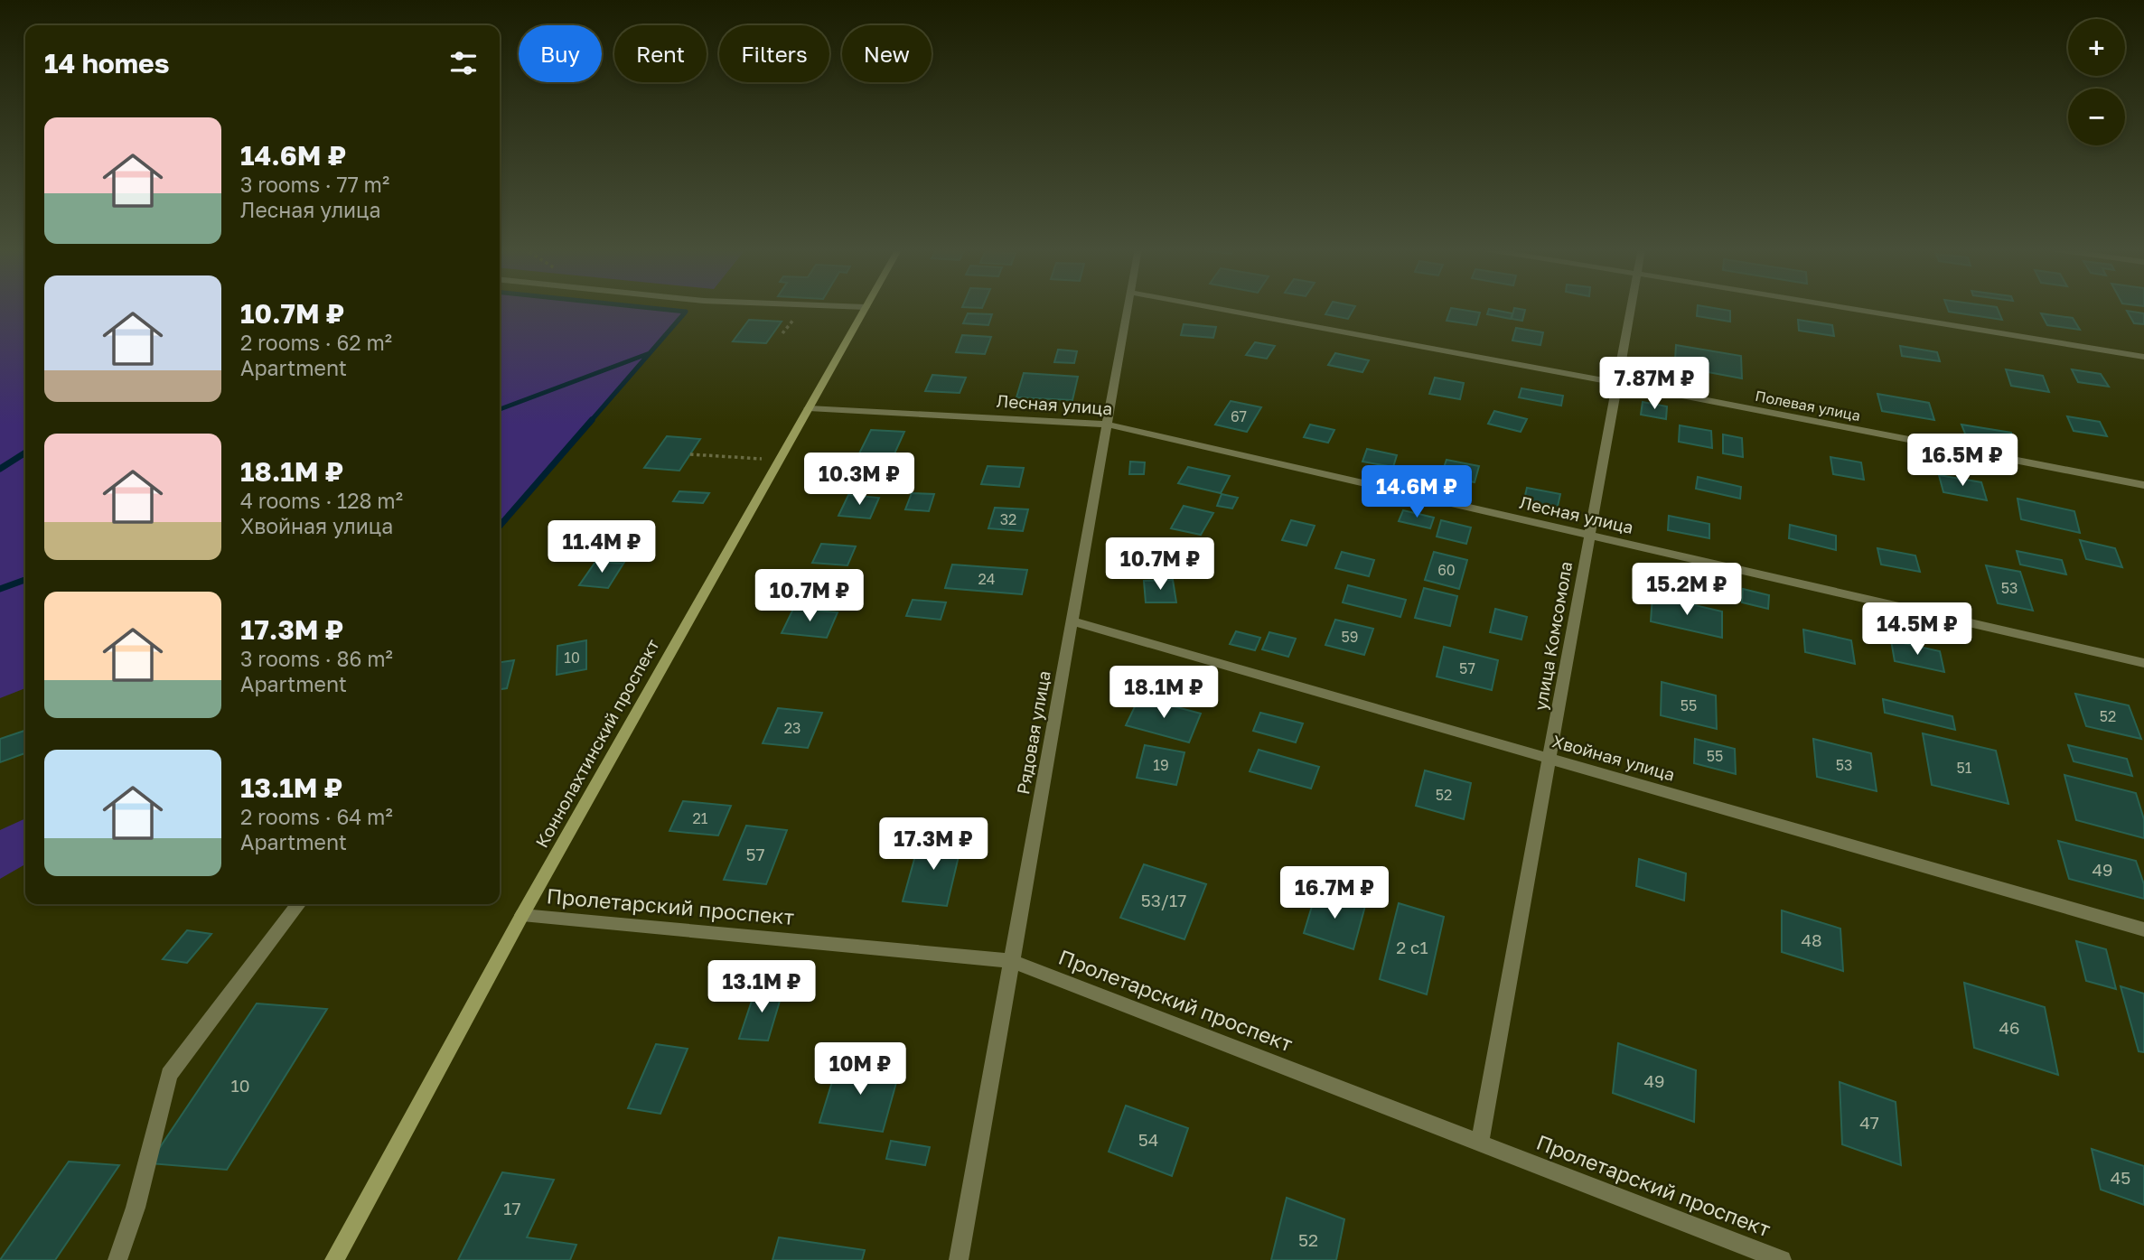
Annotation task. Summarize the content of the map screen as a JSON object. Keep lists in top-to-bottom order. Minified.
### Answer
{"streets":{"main road":["Коннолахтинский проспект"],"street":["Лесная улица","Полевая улица","улица Комсомола","Рядовая улица","Хвойная улица","Пролетарский проспект"]},"crossings":[["Лесная улица","улица Комсомола"],["Лесная улица","Рядовая улица"],["Лесная улица","Коннолахтинский проспект"],["Полевая улица","улица Комсомола"],["улица Комсомола","Хвойная улица"],["улица Комсомола","Пролетарский проспект"],["Рядовая улица","Хвойная улица"],["Рядовая улица","Пролетарский проспект"],["Коннолахтинский проспект","Пролетарский проспект"]],"house_numbers":["67","32","60","24","53","59","10","57","55","52","23","55","19","53","51","52","21","57","49","53/17","48","2 с1","46","49","10","47","54","45","17","52"],"page":{"map_buttons":["+","−"],"chip":["Buy","Rent","Filters","New"],"heading":"14 homes","list":[{"name":"14.6M ₽","note":"3 rooms · 77 m² · Лесная улица"},{"name":"10.7M ₽","note":"2 rooms · 62 m² · Apartment"},{"name":"18.1M ₽","note":"4 rooms · 128 m² · Хвойная улица"},{"name":"17.3M ₽","note":"3 rooms · 86 m² · Apartment"},{"name":"13.1M ₽","note":"2 rooms · 64 m² · Apartment"}],"price":["7.87M ₽","16.5M ₽","10.3M ₽","14.6M ₽","11.4M ₽","10.7M ₽","15.2M ₽","10.7M ₽","14.5M ₽","18.1M ₽","17.3M ₽","16.7M ₽","13.1M ₽","10M ₽"]}}
